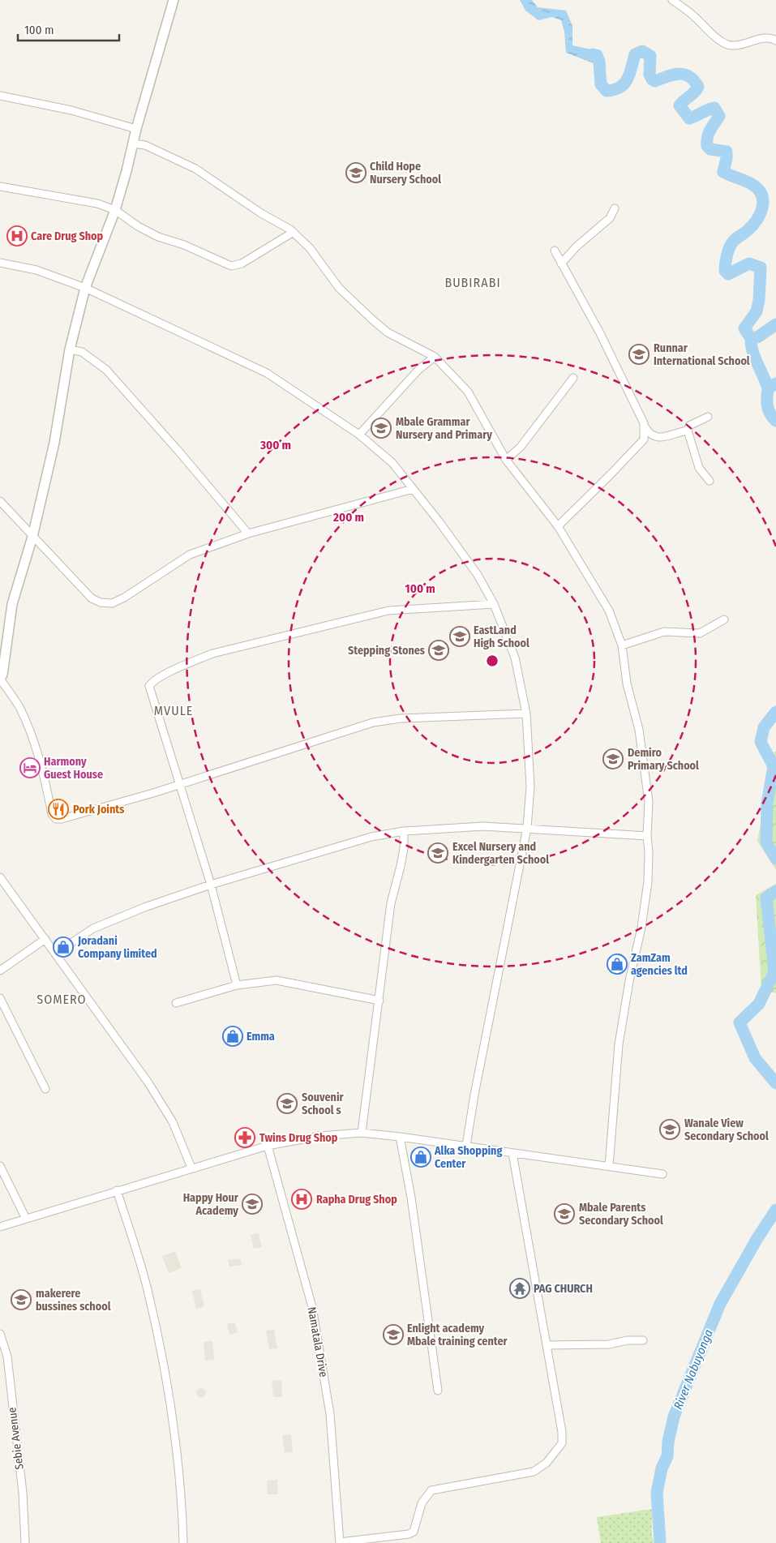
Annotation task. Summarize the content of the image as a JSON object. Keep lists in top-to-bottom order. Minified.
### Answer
{"streets":{"street":["Namatala Drive","Sebie Avenue"]},"districts":["BUBIRABI","MVULE","SOMERO"],"water":["River Nabuyonga"],"places":{"school or university":["Child Hope Nursery School","Runnar International School","Mbale Grammar Nursery and Primary","EastLand High School","Stepping Stones","Demiro Primary School","Excel Nursery and Kindergarten School","Souvenir School s","Wanale View Secondary School","Happy Hour Academy","Mbale Parents Secondary School","makerere bussines school","Enlight academy Mbale training center"],"hospital":["Care Drug Shop","Rapha Drug Shop"],"hotel":["Harmony Guest House"],"restaurant":["Pork Joints"],"shop":["Joradani Company limited","ZamZam agencies ltd","Emma","Alka Shopping Center"],"pharmacy":["Twins Drug Shop"],"temple":["PAG CHURCH"]},"scale_bar":"100 m","rings":["300 m","200 m","100 m"]}
